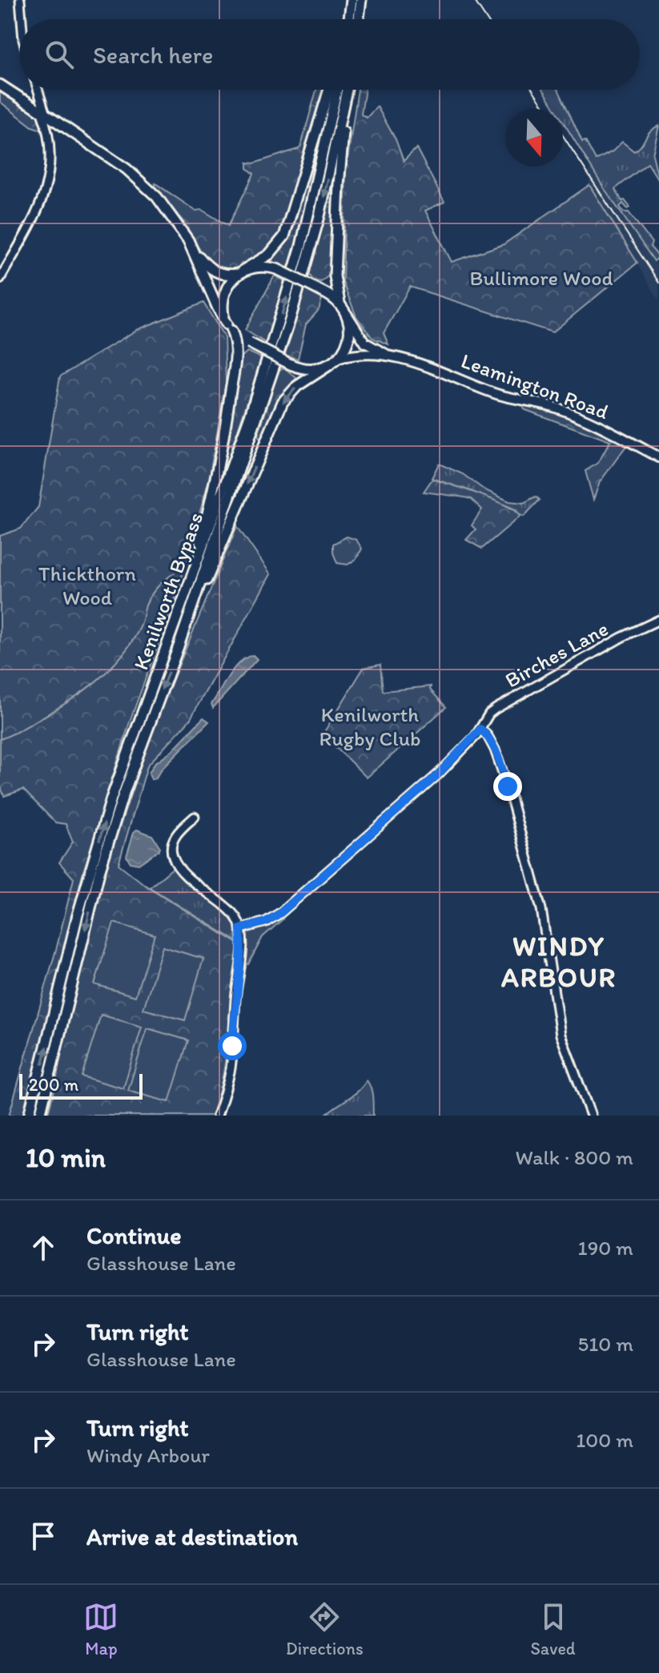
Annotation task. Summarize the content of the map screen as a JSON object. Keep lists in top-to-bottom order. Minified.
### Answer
{"streets":{"highway":["Kenilworth Bypass"],"main road":["Leamington Road"],"street":["Birches Lane"]},"districts":["WINDY ARBOUR"],"parks":["Bullimore Wood","Thickthorn Wood","Kenilworth Rugby Club"],"scale_bar":"200 m","north":"bottom","page":{"search":"Search here","scale":"200 m","heading":["10 min","Walk · 800 m"],"list":[["Continue","Glasshouse Lane","190 m"],["Turn right","Glasshouse Lane","510 m"],["Turn right","Windy Arbour","100 m"],"Arrive at destination"],"nav":["Map","Directions","Saved"]}}
